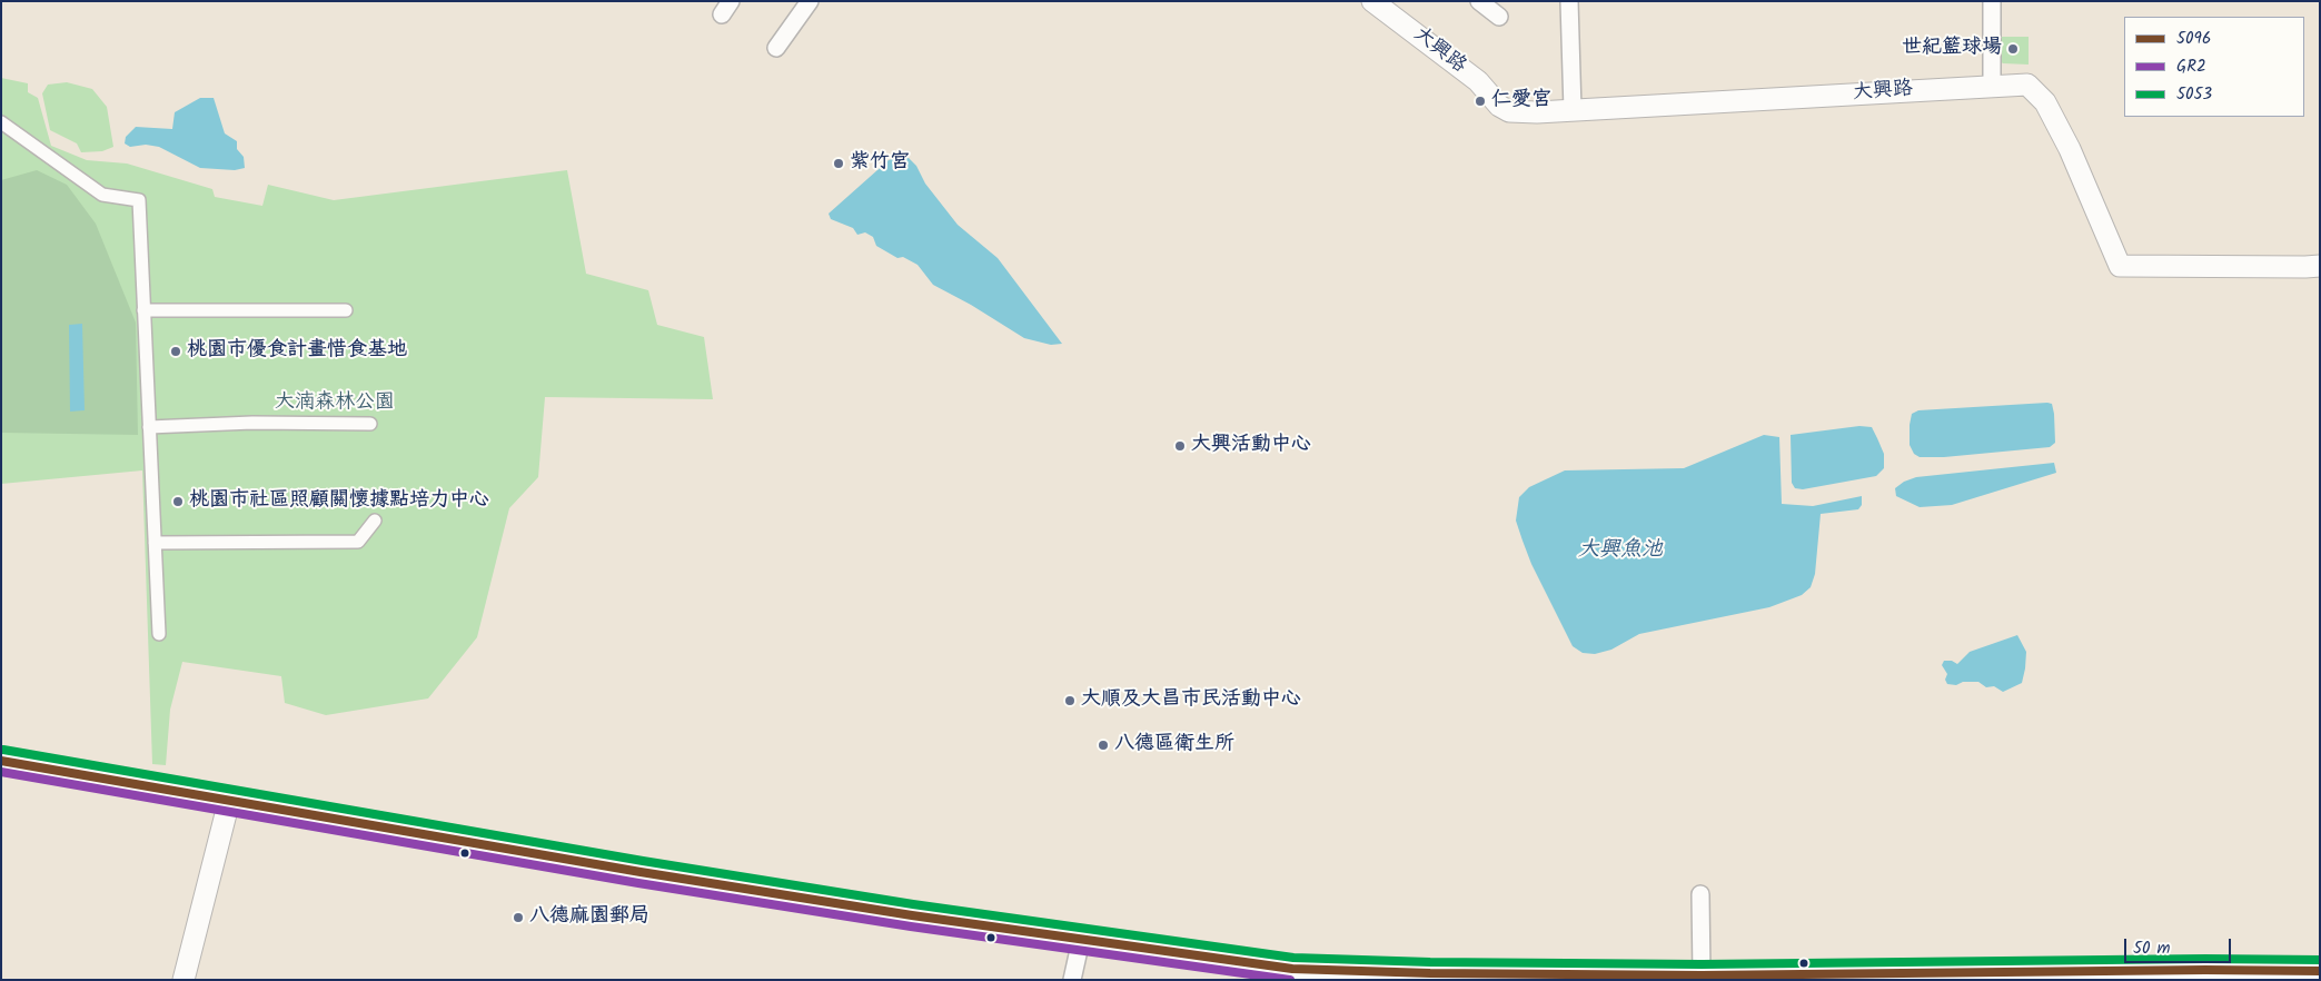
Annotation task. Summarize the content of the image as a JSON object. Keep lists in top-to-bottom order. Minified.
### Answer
{"streets":{"street":["大興路"]},"water":["大興魚池"],"parks":["大湳森林公園"],"places":["世紀籃球場","仁愛宮","紫竹宮","桃園市優食計畫惜食基地","大興活動中心","桃園市社區照顧關懷據點培力中心","大順及大昌市民活動中心","八德區衛生所","八德麻園郵局"],"lines":["transit line 5053","transit line 5096","transit line GR2"],"legend":["5096","GR2","5053"],"scale_bar":"50 m"}
